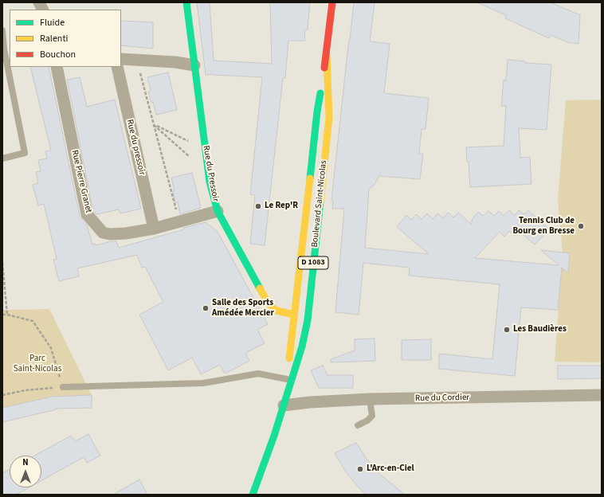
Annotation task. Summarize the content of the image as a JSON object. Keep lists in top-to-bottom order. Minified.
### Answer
{"streets":{"main road":["Rue du Pressoir","Boulevard Saint-Nicolas","D 1083"],"street":["Rue du pressoir","Rue Pierre Granet","Rue du Cordier"]},"crossings":[["Rue du pressoir","Rue Pierre Granet"],["Rue du Pressoir","Rue Pierre Granet"],["Rue du Pressoir","Boulevard Saint-Nicolas"],["Boulevard Saint-Nicolas","Rue du Cordier"]],"parks":["Parc Saint-Nicolas"],"places":["Le Rep'R","Tennis Club de Bourg en Bresse","Salle des Sports Amédée Mercier","Les Baudières","L'Arc-en-Ciel"],"legend":["Fluide","Ralenti","Bouchon"],"north":"top"}
